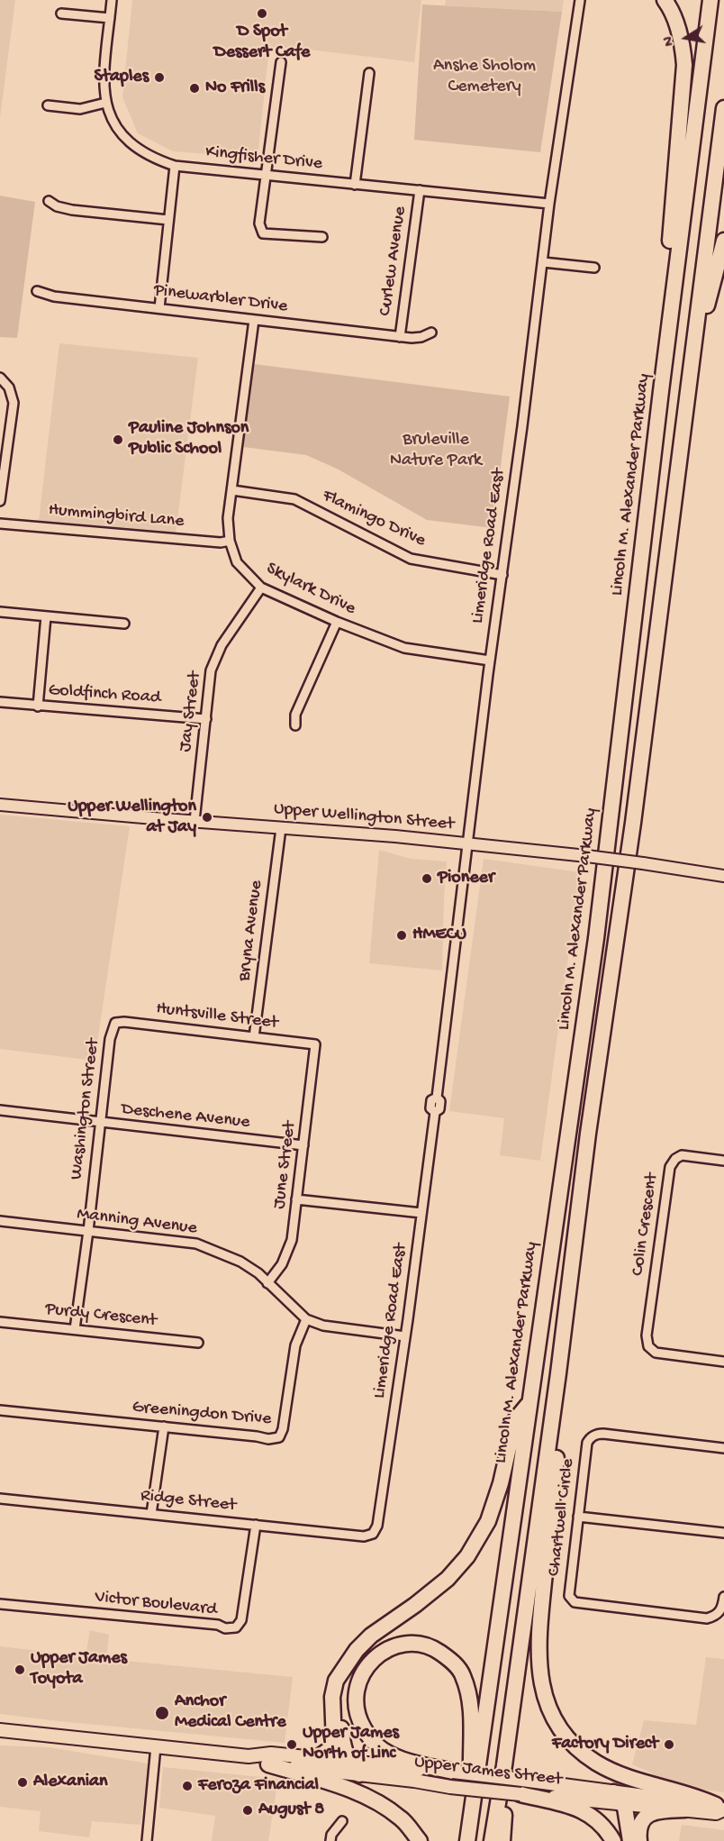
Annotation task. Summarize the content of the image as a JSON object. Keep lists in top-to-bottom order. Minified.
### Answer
{"streets":{"highway":["Lincoln M. Alexander Parkway"],"main road":["Upper Wellington Street","Upper James Street"],"street":["Kingfisher Drive","Curlew Avenue","Pinewarbler Drive","Hummingbird Lane","Flamingo Drive","Limeridge Road East","Skylark Drive","Goldfinch Road","Jay Street","Bryna Avenue","Huntsville Street","Washington Street","Deschene Avenue","June Street","Manning Avenue","Colin Crescent","Purdy Crescent","Greeningdon Drive","Ridge Street","Chartwell Circle","Victor Boulevard"]},"crossings":[["Kingfisher Drive","Curlew Avenue"],["Kingfisher Drive","Limeridge Road East"],["Curlew Avenue","Pinewarbler Drive"],["Pinewarbler Drive","Skylark Drive"],["Hummingbird Lane","Skylark Drive"],["Flamingo Drive","Limeridge Road East"],["Flamingo Drive","Skylark Drive"],["Limeridge Road East","Skylark Drive"],["Limeridge Road East","Upper Wellington Street"],["Limeridge Road East","Manning Avenue"],["Limeridge Road East","Ridge Street"],["Skylark Drive","Jay Street"],["Goldfinch Road","Jay Street"],["Jay Street","Upper Wellington Street"],["Upper Wellington Street","Bryna Avenue"],["Bryna Avenue","Huntsville Street"],["Huntsville Street","Washington Street"],["Huntsville Street","June Street"],["Washington Street","Deschene Avenue"],["Washington Street","Manning Avenue"],["Washington Street","Purdy Crescent"],["Deschene Avenue","June Street"],["June Street","Manning Avenue"],["Manning Avenue","Greeningdon Drive"],["Ridge Street","Victor Boulevard"]],"parks":["Anshe Sholom Cemetery","Bruleville Nature Park"],"places":["D Spot Dessert Cafe","Staples","No Frills","Pauline Johnson Public School","Upper Wellington at Jay","Pioneer","HMECU","Upper James Toyota","Anchor Medical Centre","Upper James North of Linc","Factory Direct","Alexanian","Feroza Financial","August 8"],"north":"left"}
